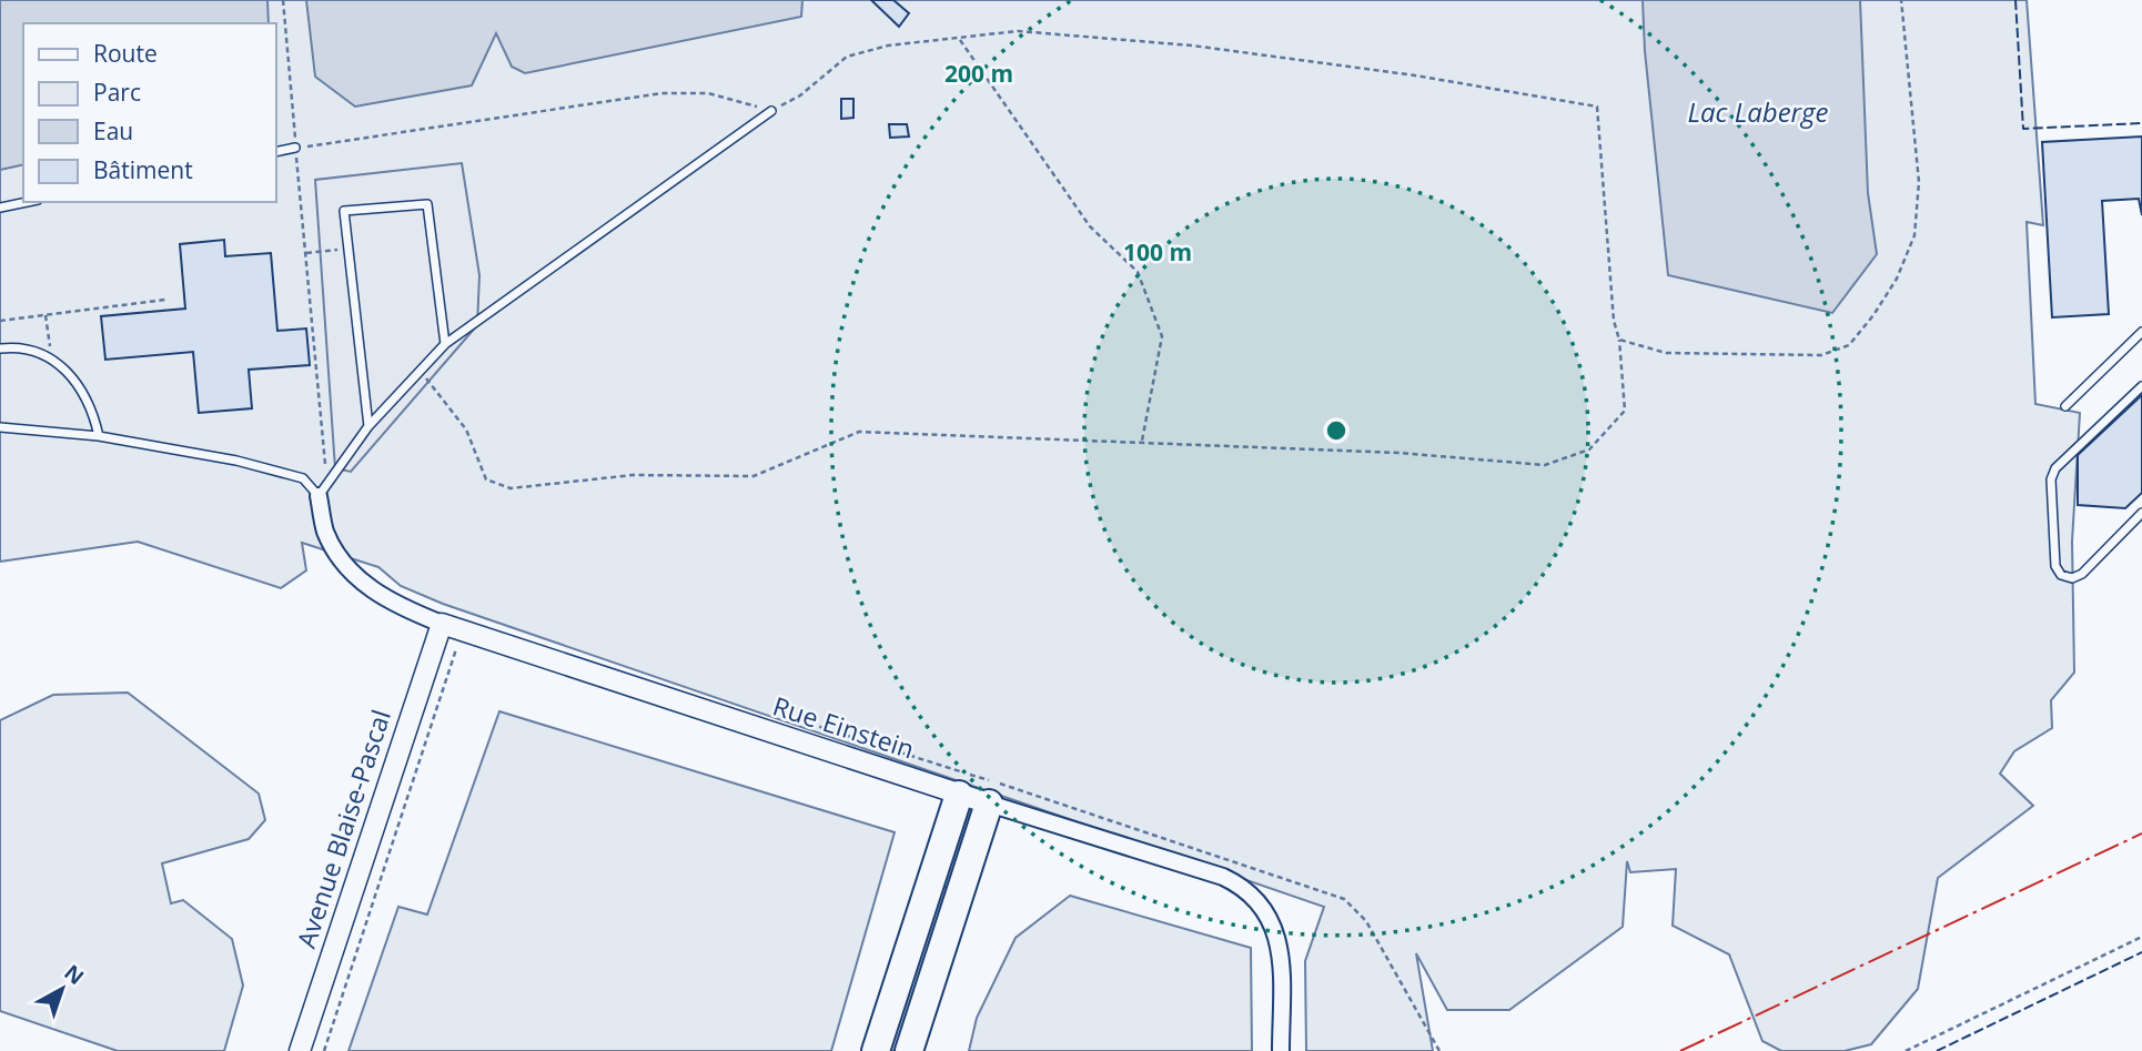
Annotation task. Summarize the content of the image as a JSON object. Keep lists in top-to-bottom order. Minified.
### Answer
{"streets":{"street":["Rue Einstein","Avenue Blaise-Pascal"]},"crossings":[["Rue Einstein","Avenue Blaise-Pascal"]],"water":["Lac Laberge"],"legend":["Route","Parc","Eau","Bâtiment"],"north":"top right","rings":["200 m","100 m"]}
